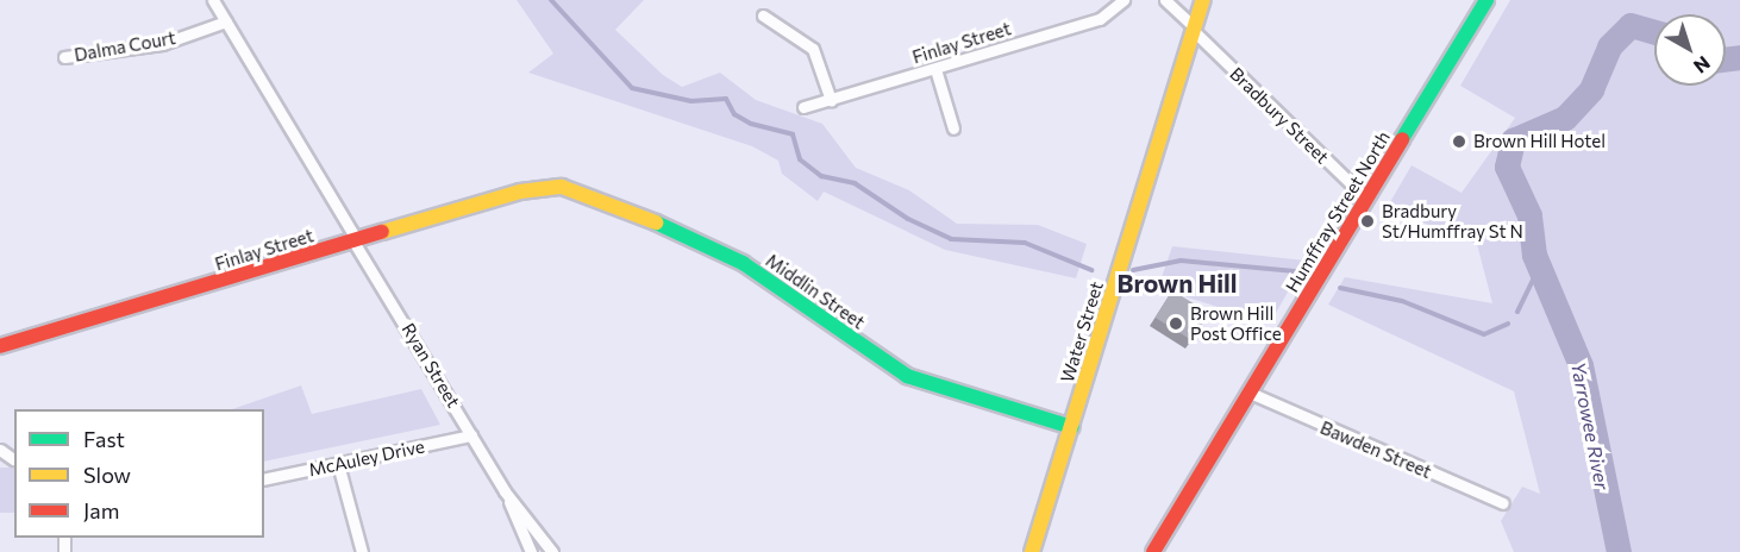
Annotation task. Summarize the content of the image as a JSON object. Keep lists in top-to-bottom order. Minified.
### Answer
{"streets":{"street":["Finlay Street","Dalma Court","Bradbury Street","Humffray Street North","Middlin Street","Water Street","Ryan Street","Bawden Street","McAuley Drive"]},"crossings":[["Finlay Street","Middlin Street"],["Finlay Street","Ryan Street"],["Dalma Court","Ryan Street"],["Bradbury Street","Humffray Street North"],["Bradbury Street","Water Street"],["Humffray Street North","Bawden Street"],["Middlin Street","Water Street"],["Ryan Street","McAuley Drive"]],"districts":["Brown Hill"],"water":["Yarrowee River"],"places":["Brown Hill Hotel","Bradbury St/Humffray St N","Brown Hill Post Office"],"legend":["Fast","Slow","Jam"],"north":"bottom right"}
